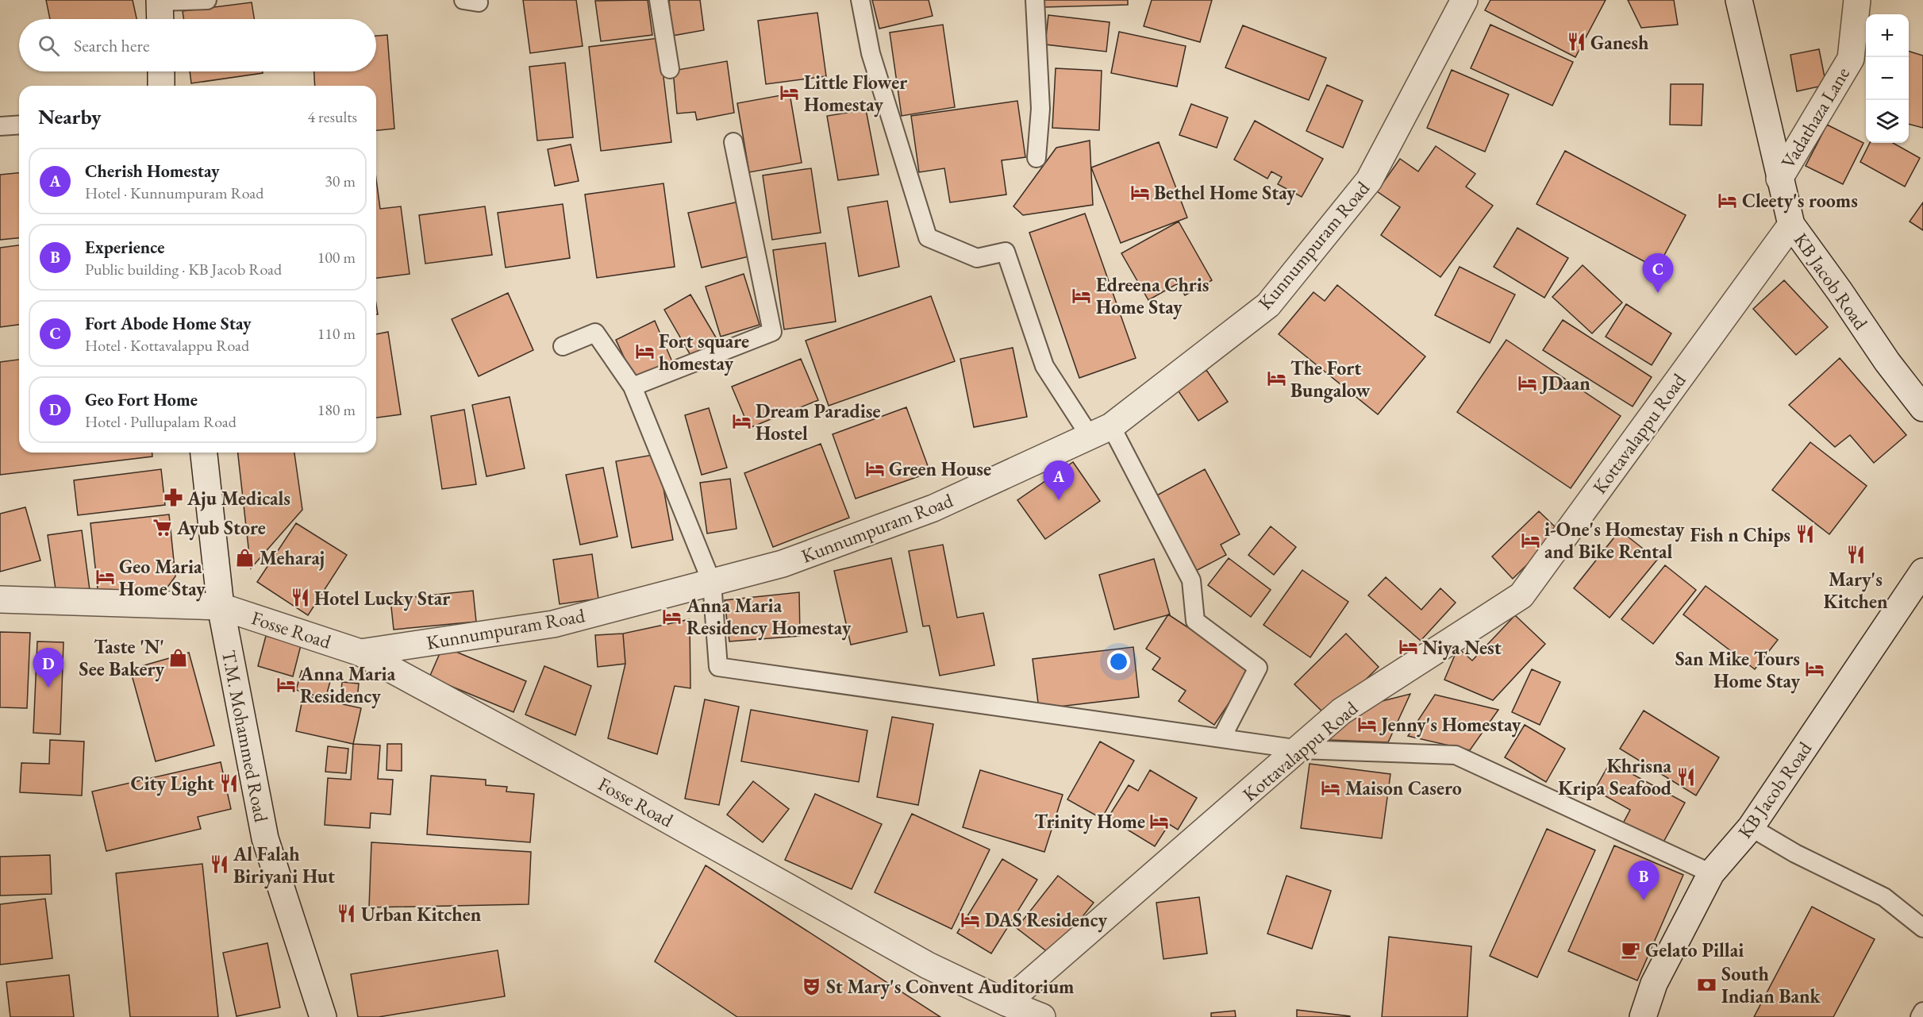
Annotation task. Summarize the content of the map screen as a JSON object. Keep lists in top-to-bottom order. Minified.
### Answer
{"streets":{"street":["Vadathaza Lane","Kunnumpuram Road","KB Jacob Road","Kottavalappu Road","Fosse Road","T.M. Mohammed Road"]},"crossings":[["Vadathaza Lane","KB Jacob Road"],["Kunnumpuram Road","Fosse Road"],["KB Jacob Road","Kottavalappu Road"],["Kottavalappu Road","Fosse Road"],["Fosse Road","T.M. Mohammed Road"]],"places":{"restaurant":["Ganesh","Fish n Chips","Mary's Kitchen","Hotel Lucky Star","Khrisna Kripa Seafood","City Light","Al Falah Biriyani Hut","Urban Kitchen"],"hotel":["Little Flower Homestay","Bethel Home Stay","Cleety's rooms","Edreena Chris Home Stay","Fort square homestay","The Fort Bungalow","JDaan","Dream Paradise Hostel","Green House","i-One's Homestay and Bike Rental","Geo Maria Home Stay","Anna Maria Residency Homestay","Niya Nest","San Mike Tours Home Stay","Anna Maria Residency","Jenny's Homestay","Maison Casero","Trinity Home","DAS Residency"],"pharmacy":["Aju Medicals"],"supermarket":["Ayub Store"],"shop":["Meharaj","Taste 'N' See Bakery"],"cafe":["Gelato Pillai"],"bank":["South Indian Bank"],"theatre":["St Mary's Convent Auditorium"]},"page":{"map_buttons":["+","−"],"search":"Search here","heading":["Nearby","4 results"],"list":[{"mark":"A","name":"Cherish Homestay","note":"Hotel · Kunnumpuram Road","value":"30 m"},{"mark":"B","name":"Experience","note":"Public building · KB Jacob Road","value":"100 m"},{"mark":"C","name":"Fort Abode Home Stay","note":"Hotel · Kottavalappu Road","value":"110 m"},{"mark":"D","name":"Geo Fort Home","note":"Hotel · Pullupalam Road","value":"180 m"}],"pins":["C","A","D","B"]}}
